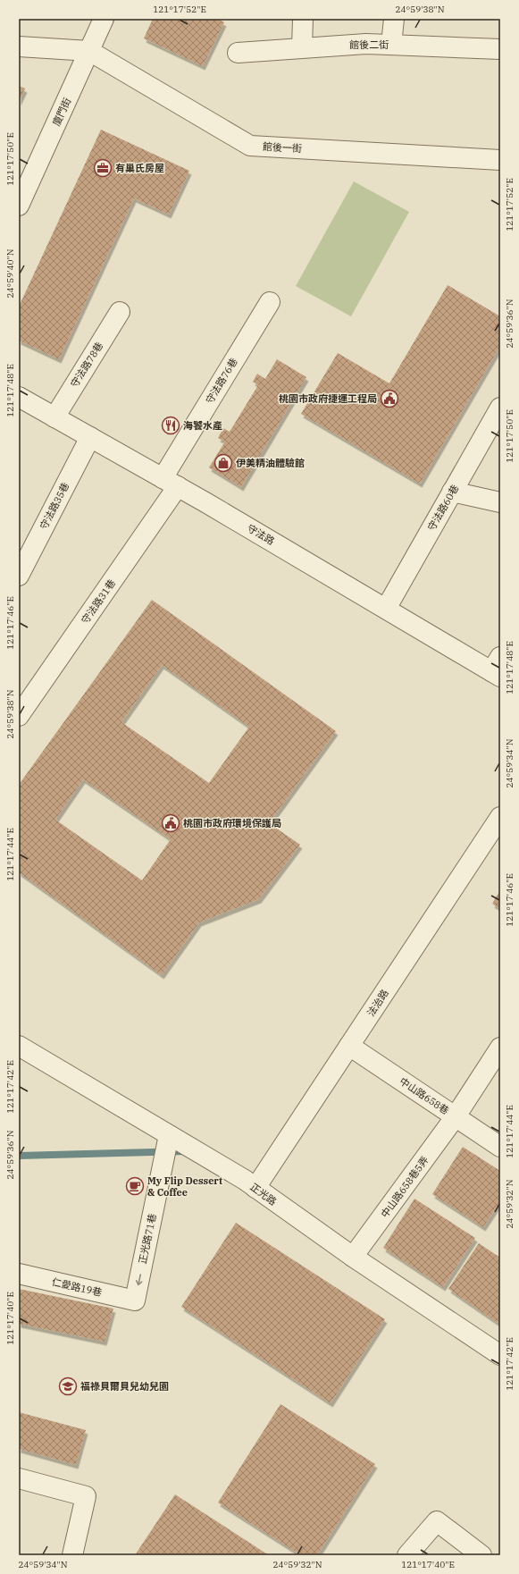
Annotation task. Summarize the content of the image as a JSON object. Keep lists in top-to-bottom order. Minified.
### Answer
{"streets":{"street":["館後二街","廈門街","館後一街","守法路78巷","守法路76巷","守法路35巷","守法路60巷","守法路","守法路31巷","法治路","中山路658巷","中山路658巷5弄","正光路","正光路71巷","仁愛路19巷"]},"crossings":[["廈門街","館後一街"],["守法路78巷","守法路"],["守法路76巷","守法路"],["守法路76巷","守法路31巷"],["守法路35巷","守法路"],["守法路60巷","守法路"],["守法路","守法路31巷"],["法治路","中山路658巷"],["法治路","正光路"],["中山路658巷","中山路658巷5弄"],["中山路658巷5弄","正光路"],["正光路","正光路71巷"],["正光路71巷","仁愛路19巷"]],"one_way":["正光路71巷"],"places":{"office":["有巢氏房屋"],"public building":["桃園市政府捷運工程局","桃園市政府環境保護局"],"restaurant":["海饕水產"],"shop":["伊美精油體驗館"],"cafe":["My Flip Dessert & Coffee"],"school or university":["福祿貝爾貝兒幼兒園"]},"coordinates":["121°17'52\"E","24°59'38\"N","121°17'50\"E","24°59'40\"N","24°59'36\"N","121°17'48\"E","121°17'46\"E","24°59'34\"N","121°17'44\"E","121°17'42\"E","24°59'32\"N","121°17'40\"E"]}
